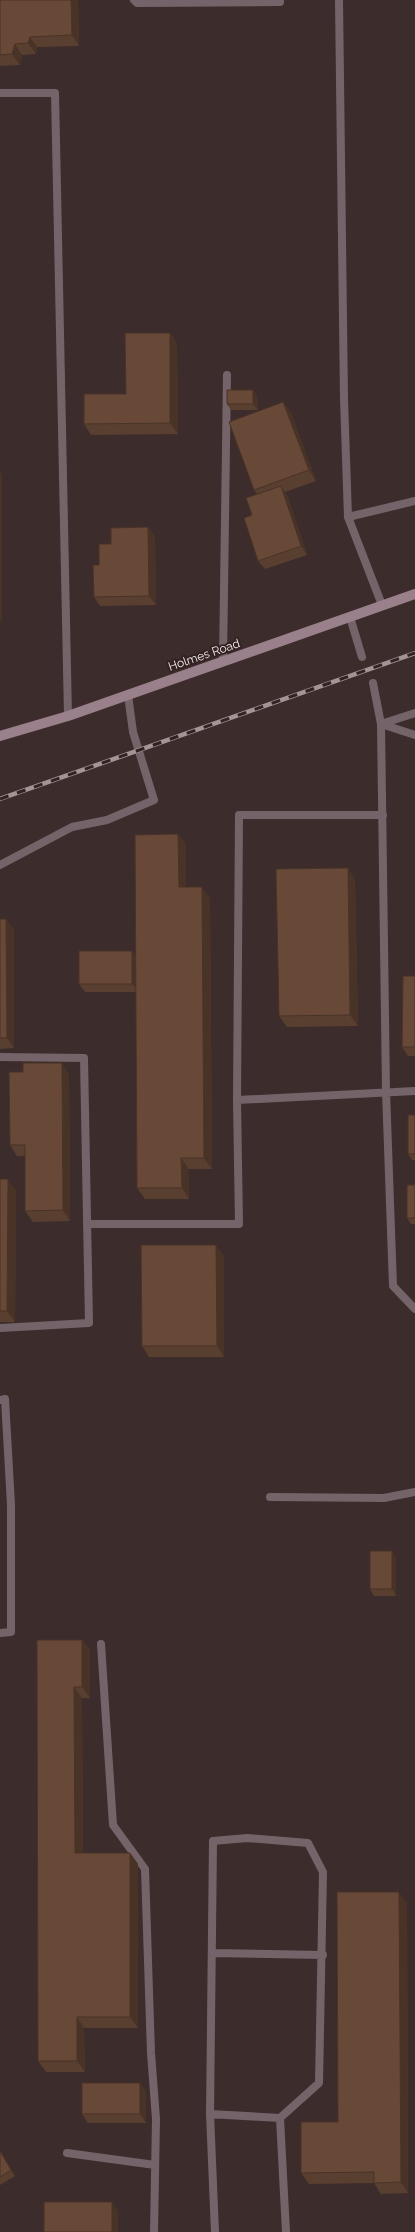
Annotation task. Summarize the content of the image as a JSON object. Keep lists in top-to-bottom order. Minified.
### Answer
{"streets":{"main road":["Holmes Road"]}}
